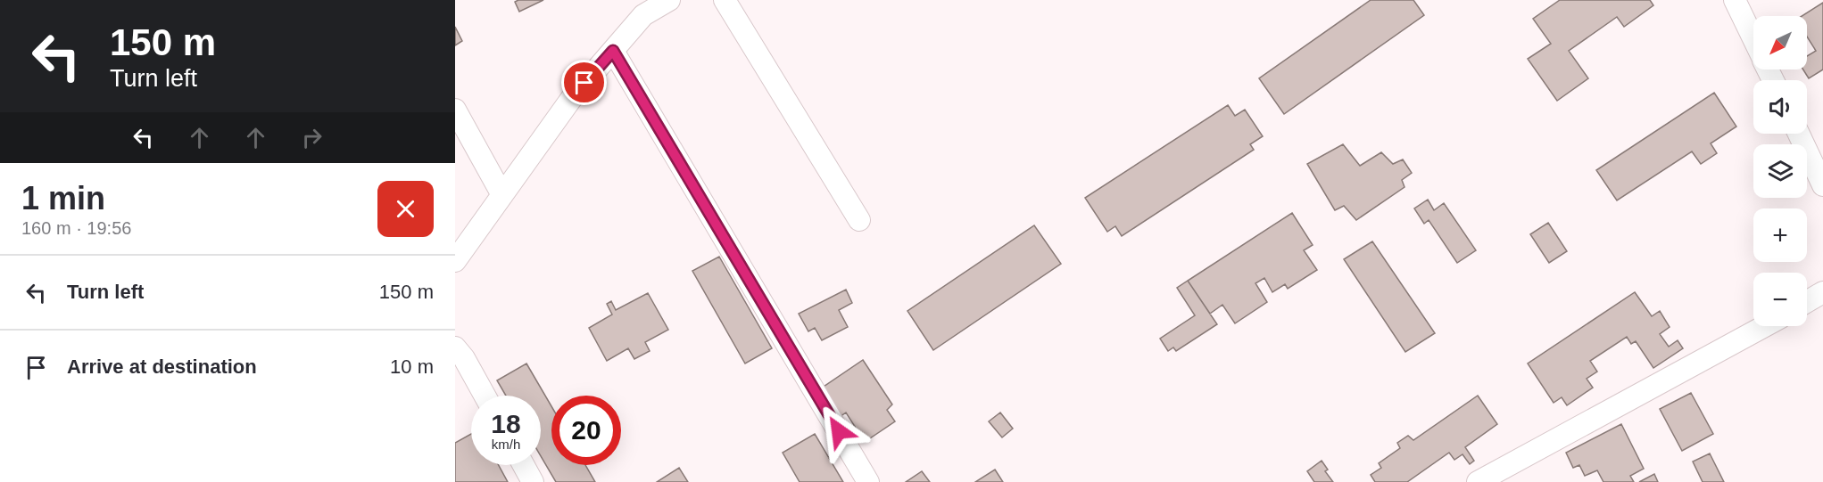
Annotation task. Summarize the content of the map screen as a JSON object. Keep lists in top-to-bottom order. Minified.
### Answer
{"north":"bottom left","page":{"turn":["150 m","Turn left"],"map_buttons":["+","−"],"heading":["1 min","160 m · 19:56"],"list":[{"name":"Turn left","value":"150 m"},{"name":"Arrive at destination","value":"10 m"}],"speed":"18 km/h","limit":"20"}}
